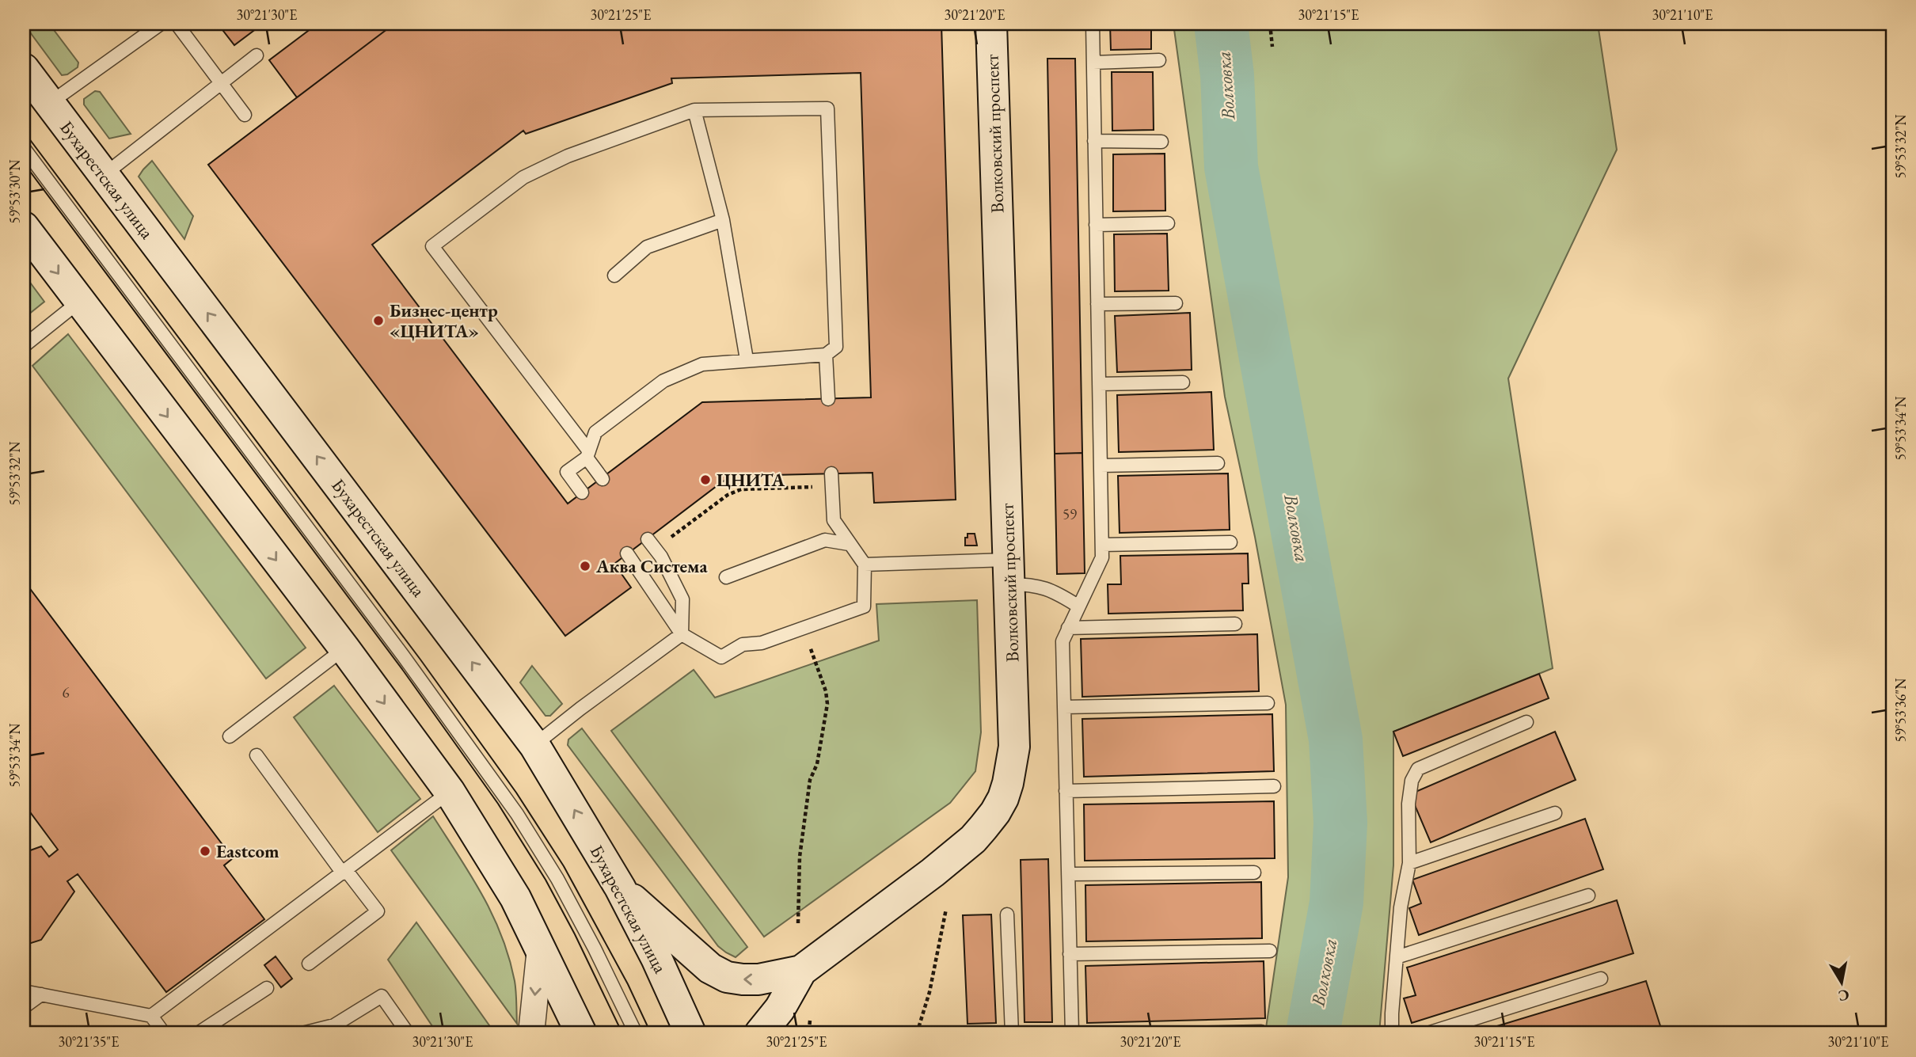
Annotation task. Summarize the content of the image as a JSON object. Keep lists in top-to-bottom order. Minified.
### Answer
{"streets":{"main road":["Волковский проспект","Бухарестская улица"]},"water":["Волковка"],"places":["Бизнес-центр «ЦНИТА»","ЦНИТА","Аква Система","Eastcom"],"house_numbers":["59","6"],"north":"bottom","coordinates":["30°21'30\"E","30°21'25\"E","30°21'20\"E","30°21'15\"E","30°21'10\"E","59°53'32\"N","59°53'30\"N","59°53'34\"N","59°53'36\"N","30°21'35\"E"]}
